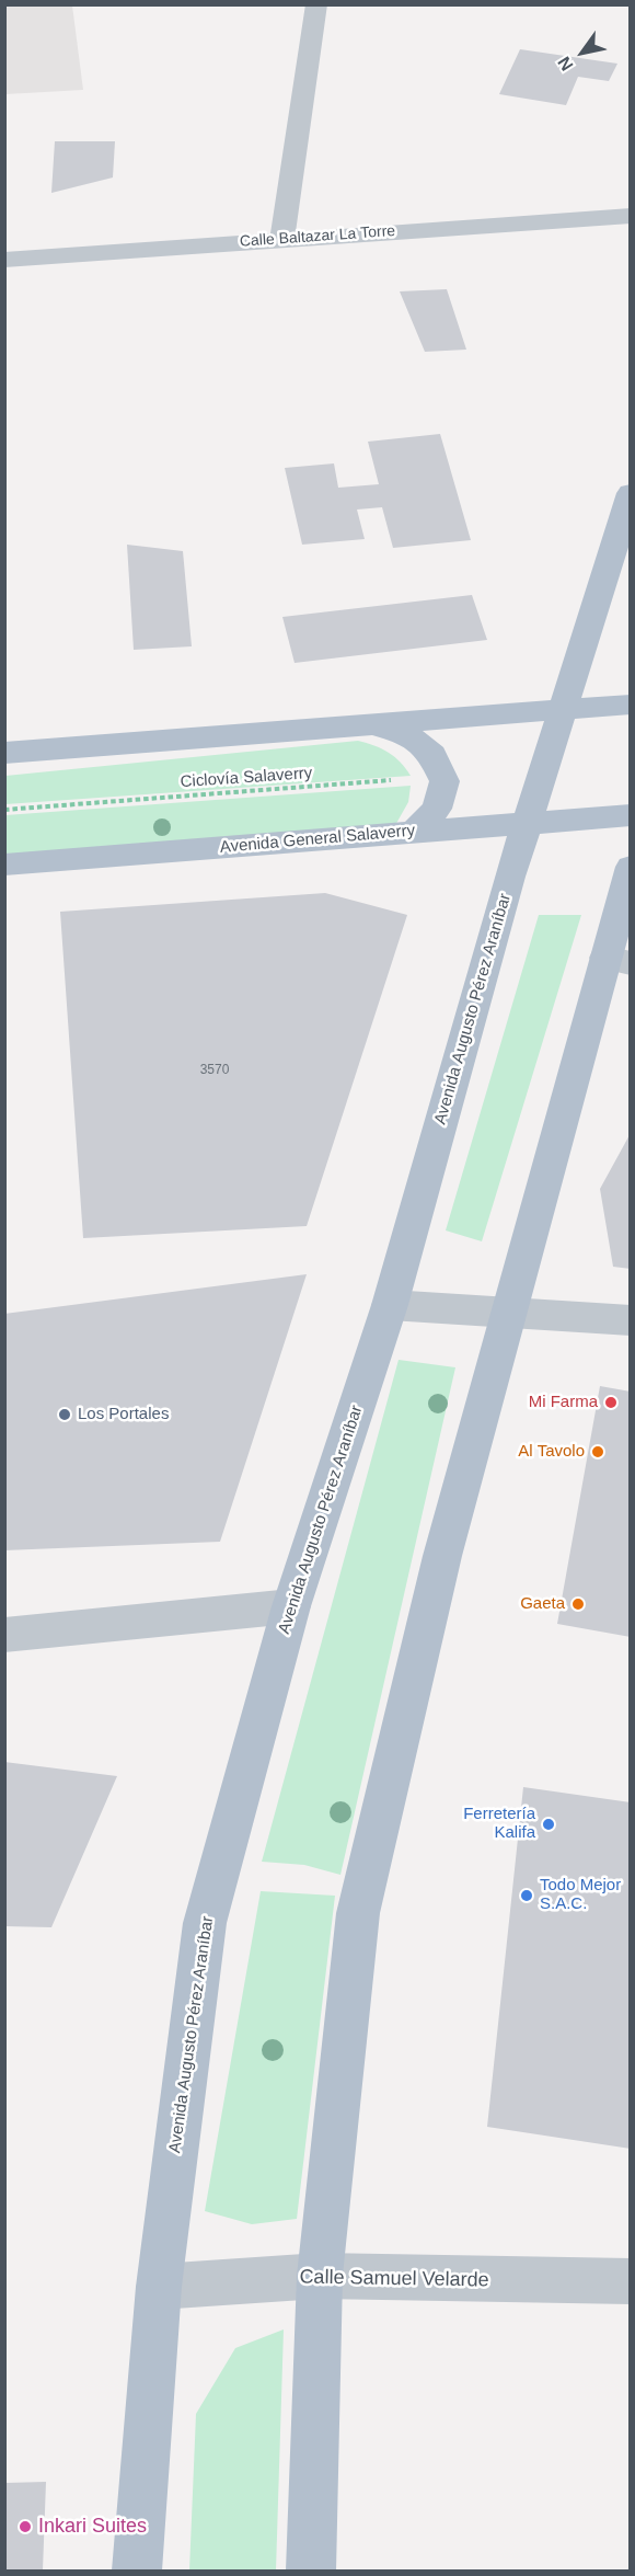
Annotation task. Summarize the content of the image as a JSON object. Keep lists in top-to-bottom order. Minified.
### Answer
{"streets":{"main road":["Avenida General Salaverry","Avenida Augusto Pérez Araníbar"],"street":["Calle Baltazar La Torre","Calle Samuel Velarde"],"path":["Ciclovía Salaverry"]},"crossings":[["Avenida General Salaverry","Avenida Augusto Pérez Araníbar"],["Avenida Augusto Pérez Araníbar","Calle Samuel Velarde"]],"places":["Mi Farma","Los Portales","Al Tavolo","Gaeta","Ferretería Kalifa","Todo Mejor S.A.C.","Inkari Suites"],"house_numbers":["3570"],"north":"bottom left"}
